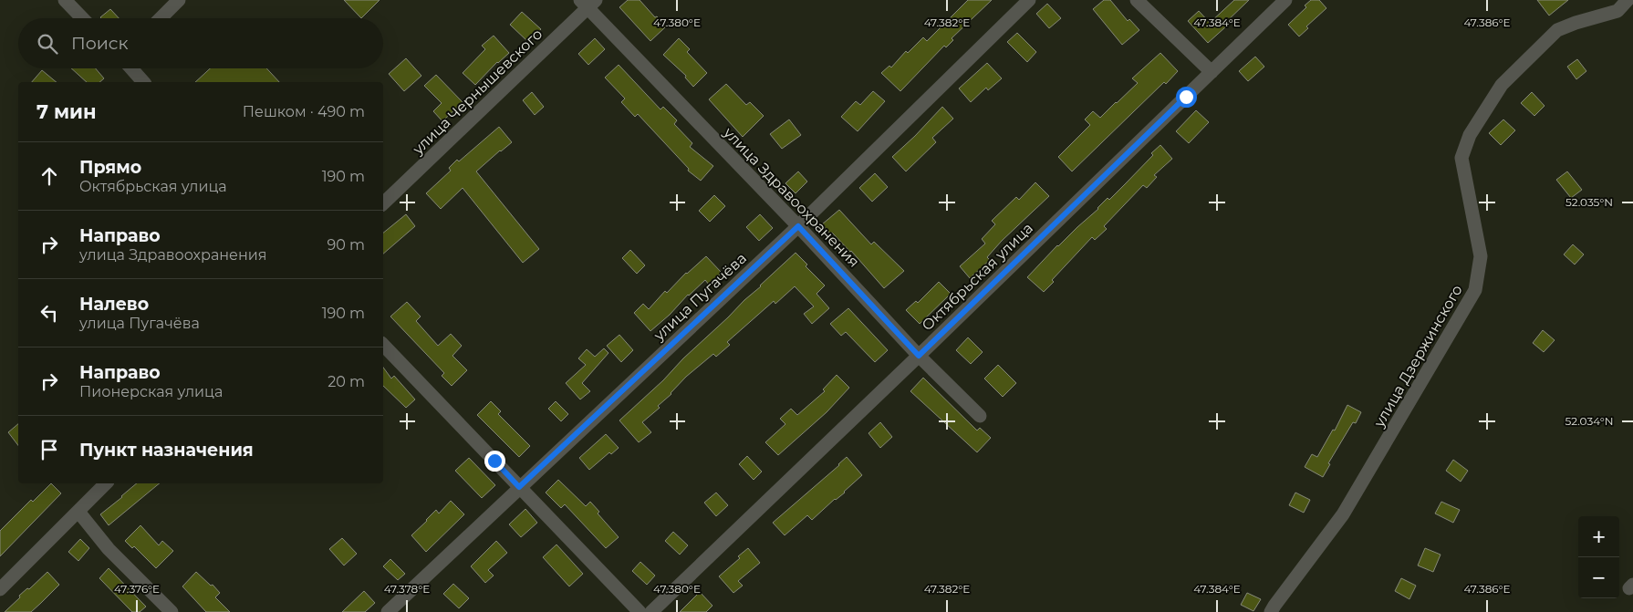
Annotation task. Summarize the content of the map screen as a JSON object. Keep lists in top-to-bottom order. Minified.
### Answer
{"streets":{"street":["улица Чернышевского","улица Здравоохранения","Октябрьская улица","улица Пугачёва","улица Дзержинского"]},"crossings":[["улица Чернышевского","улица Здравоохранения"],["улица Здравоохранения","Октябрьская улица"],["улица Здравоохранения","улица Пугачёва"]],"page":{"search":"Поиск","heading":["7 мин","Пешком · 490 m"],"list":[["Прямо","Октябрьская улица","190 m"],["Направо","улица Здравоохранения","90 m"],["Налево","улица Пугачёва","190 m"],["Направо","Пионерская улица","20 m"],"Пункт назначения"],"map_buttons":["+","−"]},"coordinates":["47.380°E","47.382°E","47.384°E","47.386°E","52.035°N","52.034°N","47.376°E","47.378°E"]}
